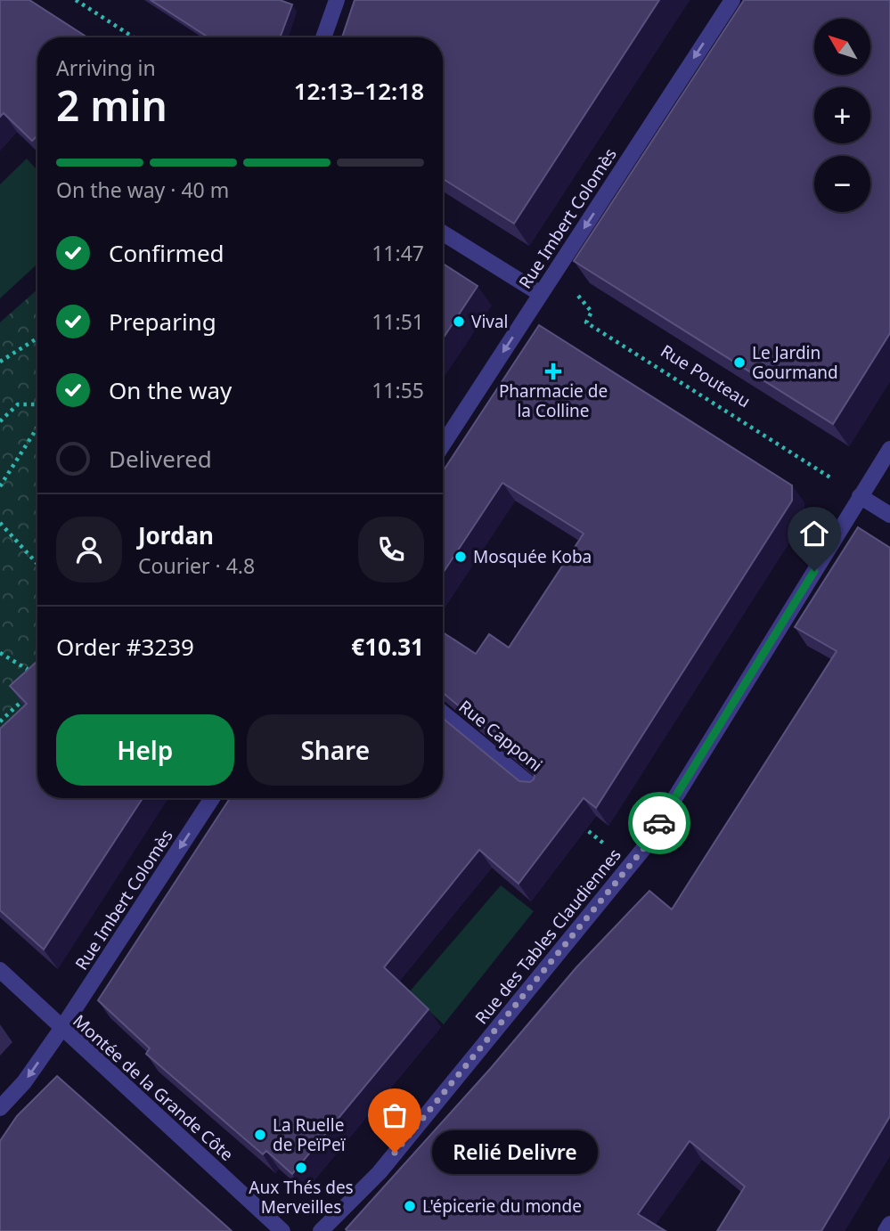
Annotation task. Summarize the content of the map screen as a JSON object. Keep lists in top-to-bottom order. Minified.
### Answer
{"streets":{"street":["Rue Imbert Colomès","Rue Capponi","Rue des Tables Claudiennes","Montée de la Grande Côte"],"path":["Rue Pouteau"]},"crossings":[["Rue Imbert Colomès","Montée de la Grande Côte"]],"one_way":["Rue Imbert Colomès"],"places":{"other":["Vival","Le Jardin Gourmand","Mosquée Koba","La Ruelle de PeïPeï","Relié Delivre","Aux Thés des Merveilles","L'épicerie du monde"],"health":["Pharmacie de la Colline"]},"north":"top left","page":{"map_buttons":["+","−"],"heading":["2 min","Arriving in","12:13–12:18"],"panel":["Jordan","Courier · 4.8","Order #3239","€10.31"],"bar":"On the way · 40 m","list":[["Confirmed","11:47"],["Preparing","11:51"],["On the way","11:55"],"Delivered"],"buttons":["Help","Share"],"bubble":"Relié Delivre"}}
